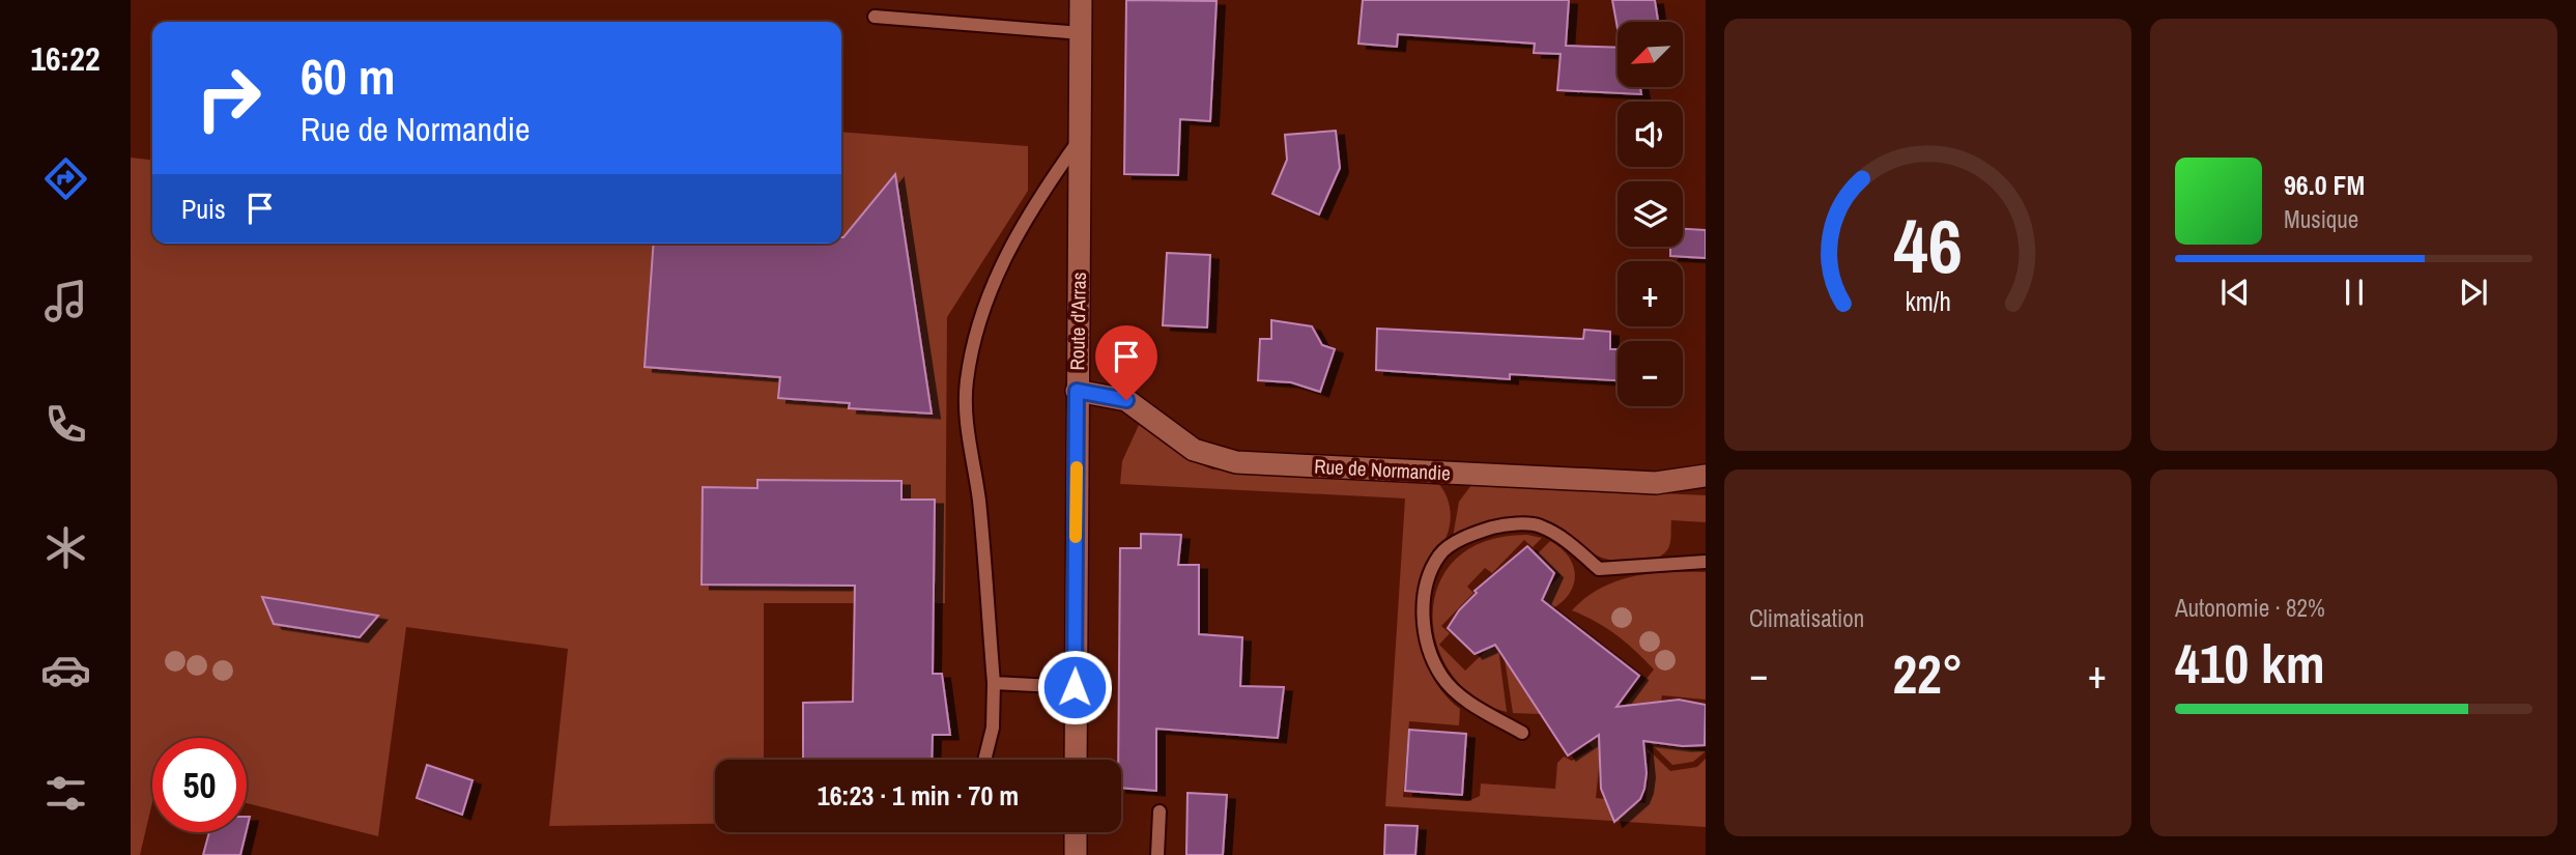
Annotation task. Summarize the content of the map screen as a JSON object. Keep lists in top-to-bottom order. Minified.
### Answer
{"streets":{"main road":["Route d'Arras","Rue de Normandie"]},"crossings":[["Route d'Arras","Rue de Normandie"]],"north":"bottom left","page":{"tabs":"16:22","map_buttons":["+","−"],"turn":["60 m","Rue de Normandie"],"song":["96.0 FM","Musique"],"then":"Puis","tile":["Climatisation",["Autonomie · 82%","410 km"]],"heat":["−","22°","+"],"limit":"50","trip":"16:23 · 1 min · 70 m","gauge":["46","km/h"]}}
